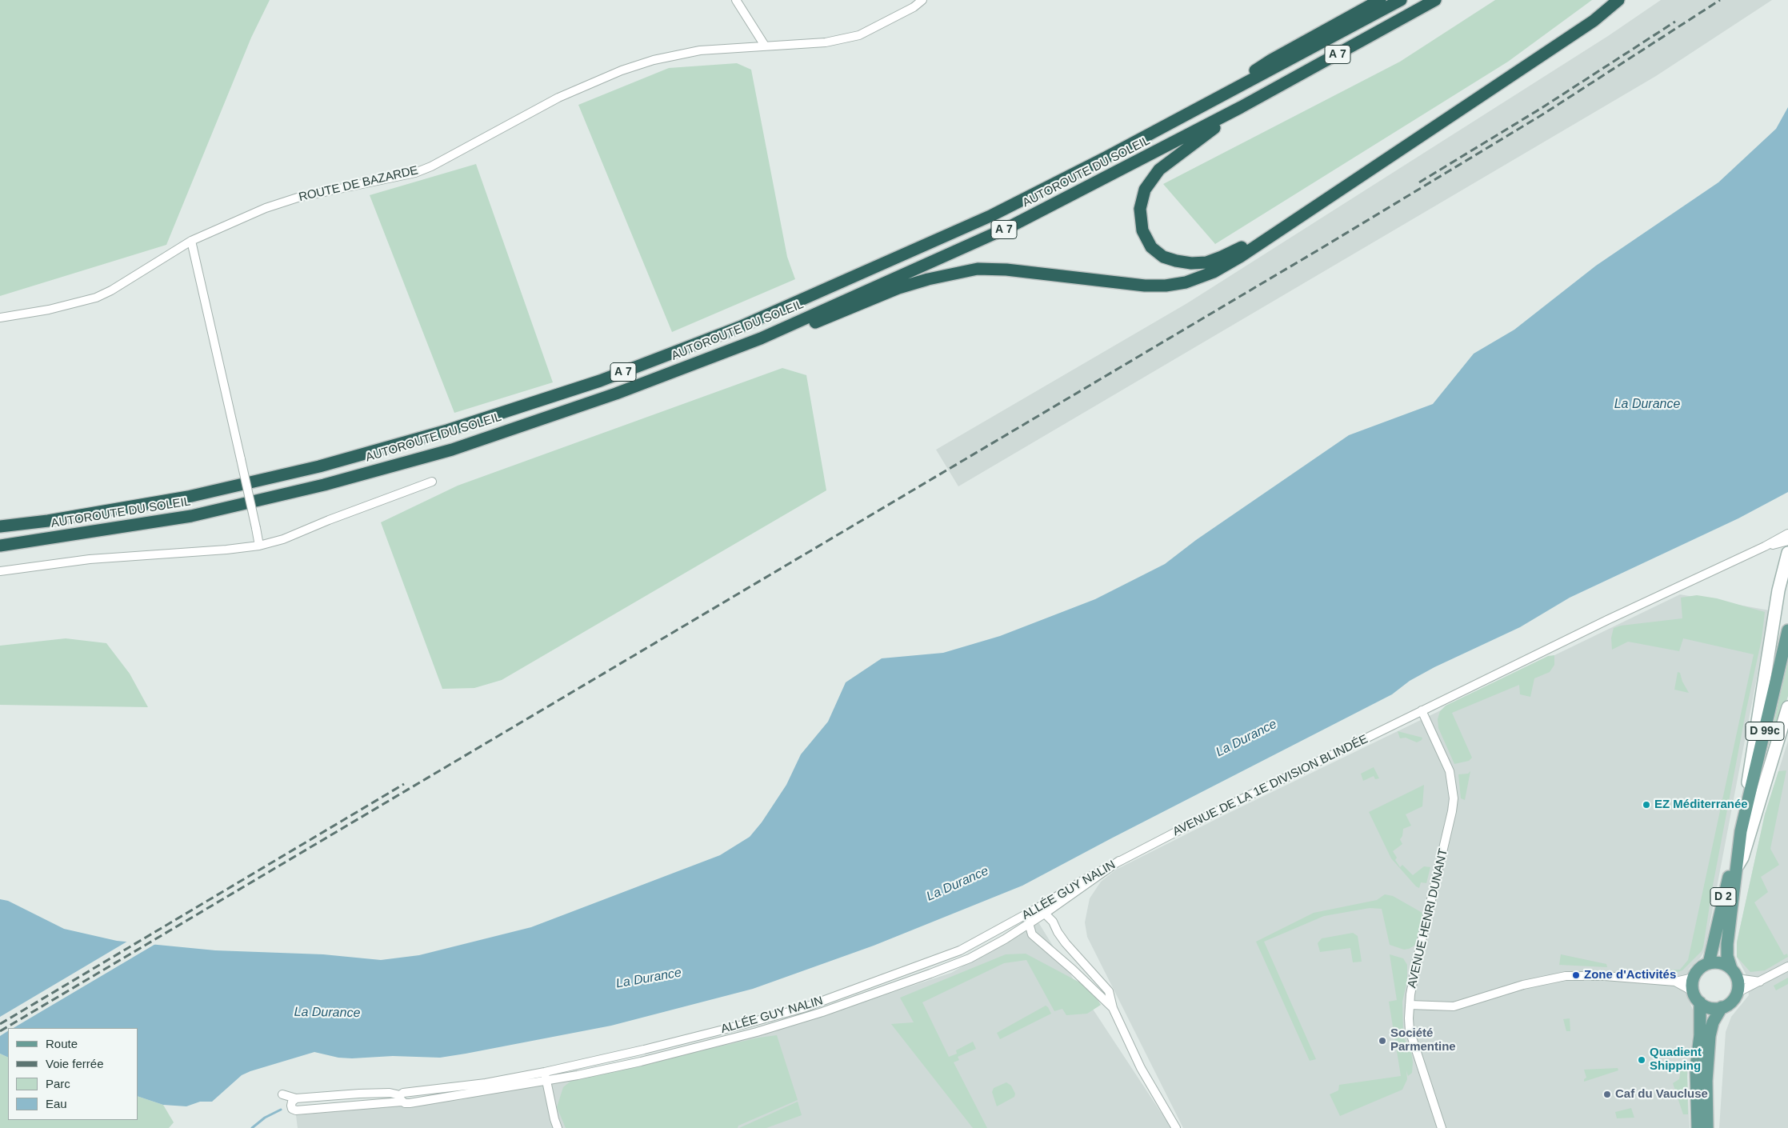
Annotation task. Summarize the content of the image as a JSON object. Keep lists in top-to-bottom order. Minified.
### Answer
{"streets":{"highway":["A 7","AUTOROUTE DU SOLEIL"],"main road":["D 99c","D 2"],"street":["ROUTE DE BAZARDE","AVENUE DE LA 1E DIVISION BLINDÉE","ALLÉE GUY NALIN","AVENUE HENRI DUNANT"]},"crossings":[["D 99c","D 2"],["AVENUE DE LA 1E DIVISION BLINDÉE","ALLÉE GUY NALIN"],["AVENUE DE LA 1E DIVISION BLINDÉE","AVENUE HENRI DUNANT"]],"water":["La Durance"],"places":["EZ Méditerranée","Zone d'Activités","Société Parmentine","Quadient Shipping","Caf du Vaucluse"],"legend":["Route","Voie ferrée","Parc","Eau"]}
